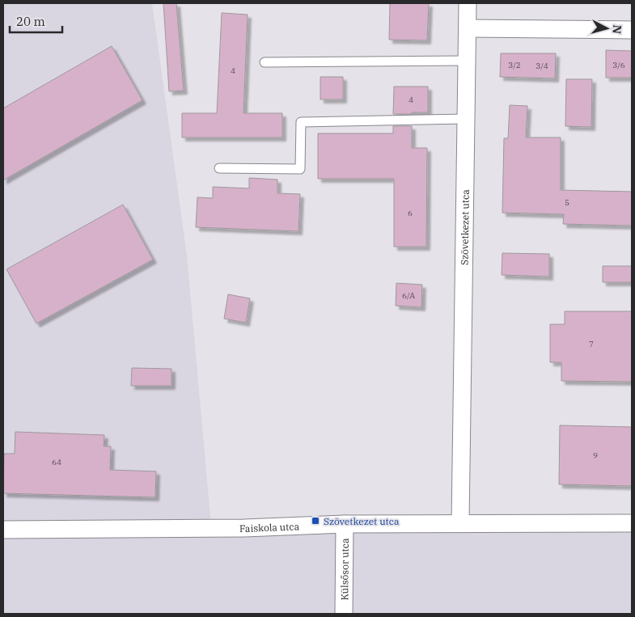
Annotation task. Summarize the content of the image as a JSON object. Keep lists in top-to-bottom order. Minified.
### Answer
{"streets":{"street":["Szövetkezet utca","Faiskola utca","Külsősor utca"]},"crossings":[["Szövetkezet utca","Faiskola utca"],["Faiskola utca","Külsősor utca"]],"places":{"transit":["Szövetkezet utca"]},"house_numbers":["3/2","3/6","3/4","4","4","5","6","6/A","7","9","64"],"scale_bar":"20 m","north":"right"}
